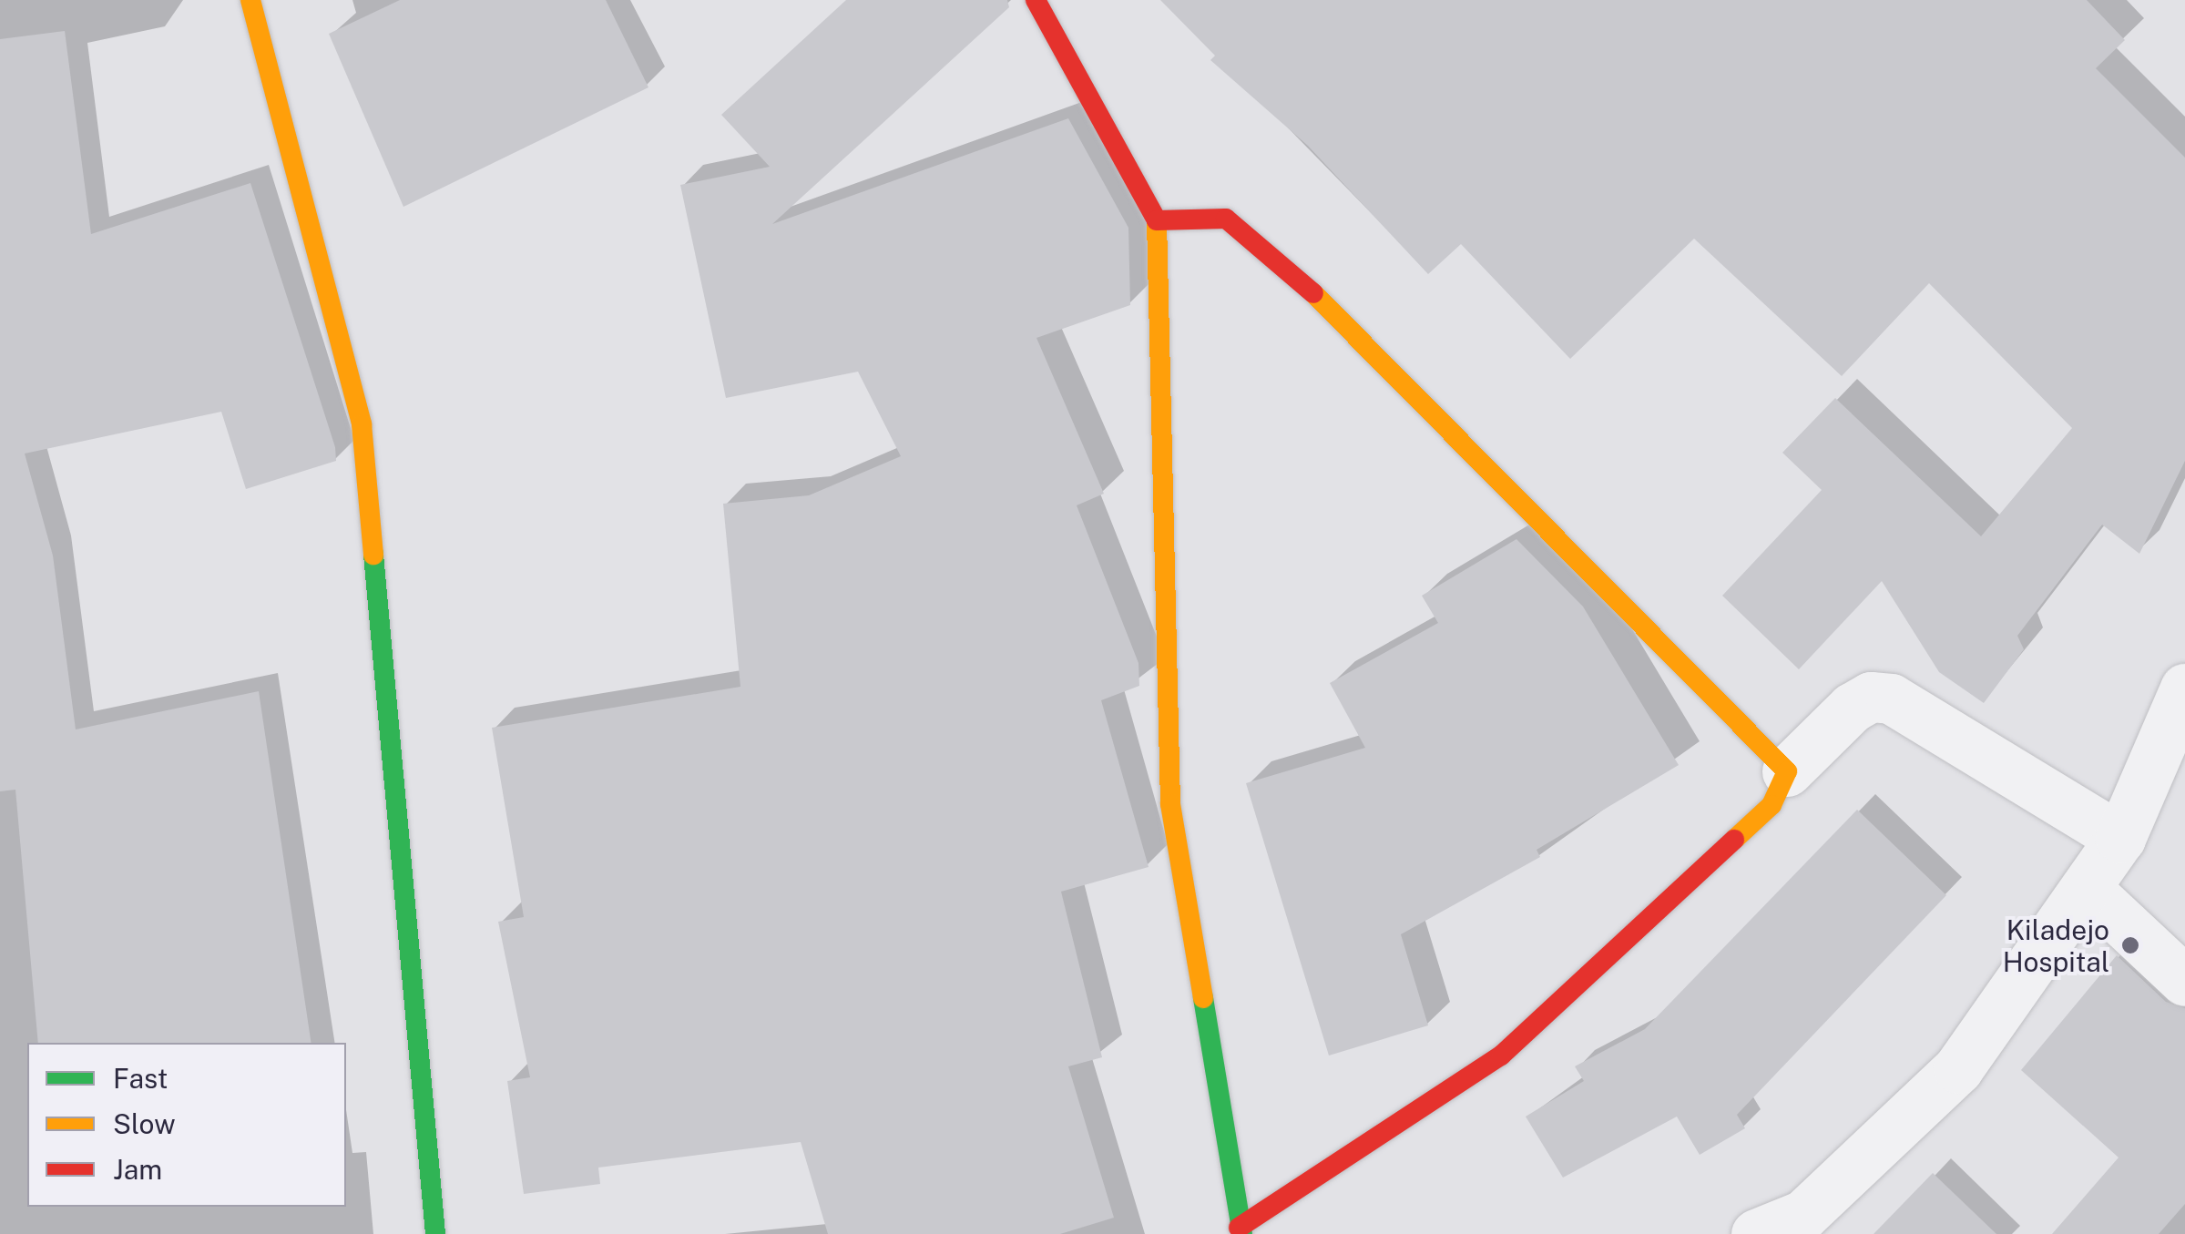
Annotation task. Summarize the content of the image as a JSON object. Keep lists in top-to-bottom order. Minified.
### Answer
{"places":["Kiladejo Hospital"],"legend":["Fast","Slow","Jam"]}
